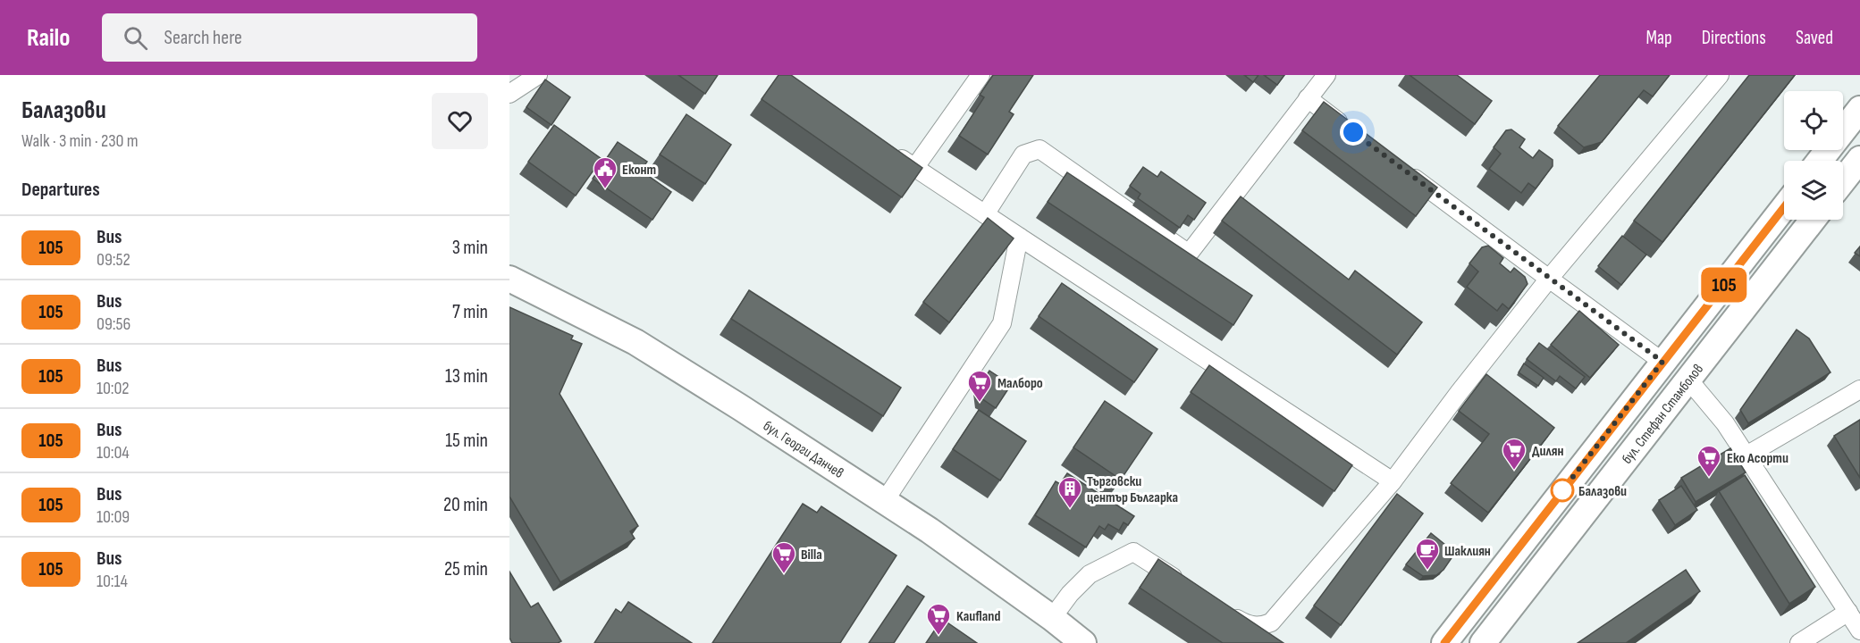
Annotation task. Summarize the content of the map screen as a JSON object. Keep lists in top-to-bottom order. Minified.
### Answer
{"streets":{"main road":["бул. Стефан Стамболов","бул. Георги Данчев"]},"places":{"public building":["Еконт"],"supermarket":["Малборо","Дилян","Еко Асорти","Billa","Kaufland"],"other":["Балазови"],"building":["Търговски център Българка"],"cafe":["Шаклиян"]},"lines":["bus line 105"],"page":{"header":"Railo","search":"Search here","nav":["Map","Directions","Saved"],"heading":[["Балазови","Walk · 3 min · 230 m"],"Departures"],"on_map":"105","list":[{"mark":"105","name":"Bus","note":"09:52","value":"3 min"},{"mark":"105","name":"Bus","note":"09:56","value":"7 min"},{"mark":"105","name":"Bus","note":"10:02","value":"13 min"},{"mark":"105","name":"Bus","note":"10:04","value":"15 min"},{"mark":"105","name":"Bus","note":"10:09","value":"20 min"},{"mark":"105","name":"Bus","note":"10:14","value":"25 min"}]}}
